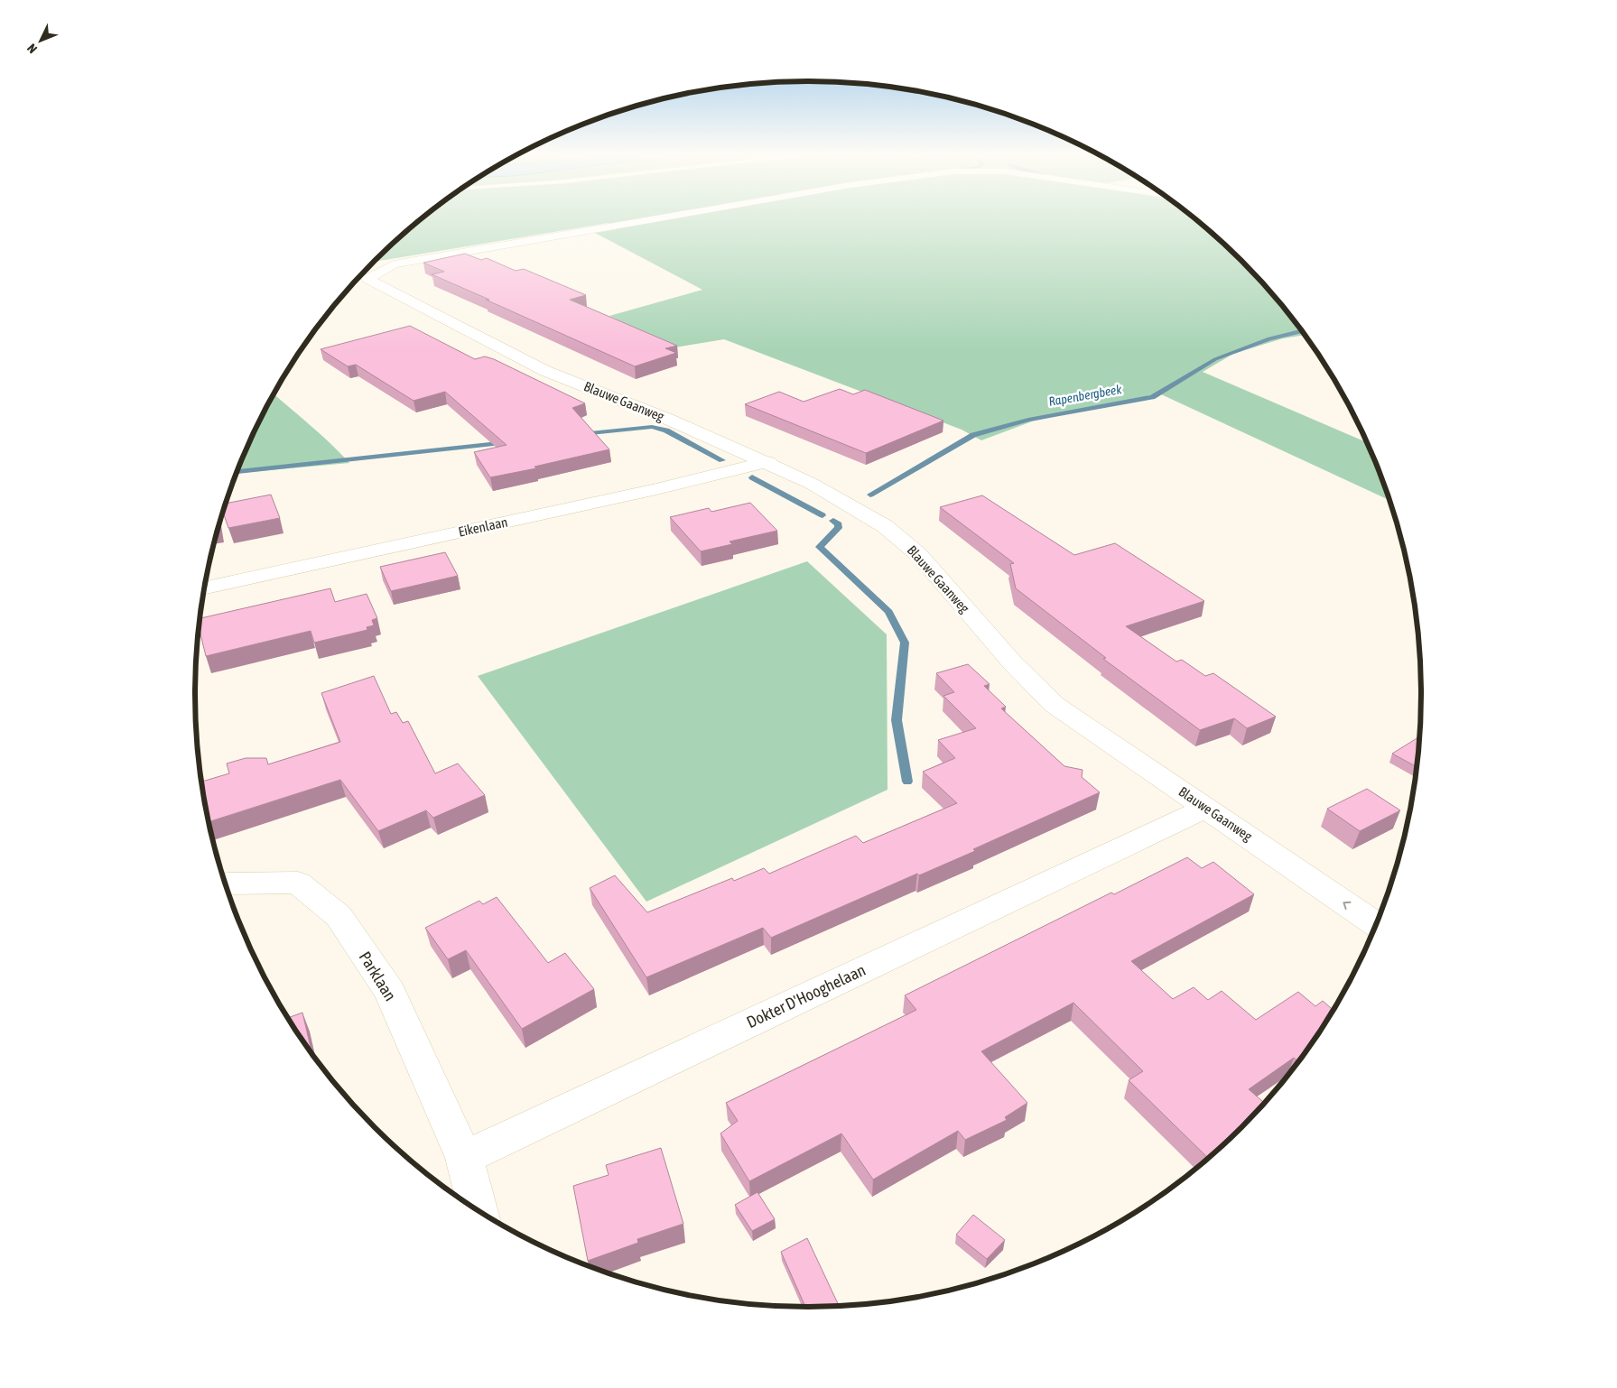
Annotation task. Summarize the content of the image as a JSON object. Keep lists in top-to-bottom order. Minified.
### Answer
{"streets":{"street":["Blauwe Gaanweg","Eikenlaan","Parklaan","Dokter D'Hooghelaan"]},"crossings":[["Blauwe Gaanweg","Eikenlaan"],["Blauwe Gaanweg","Dokter D'Hooghelaan"],["Parklaan","Dokter D'Hooghelaan"]],"water":["Rapenbergbeek"],"north":"bottom left"}
